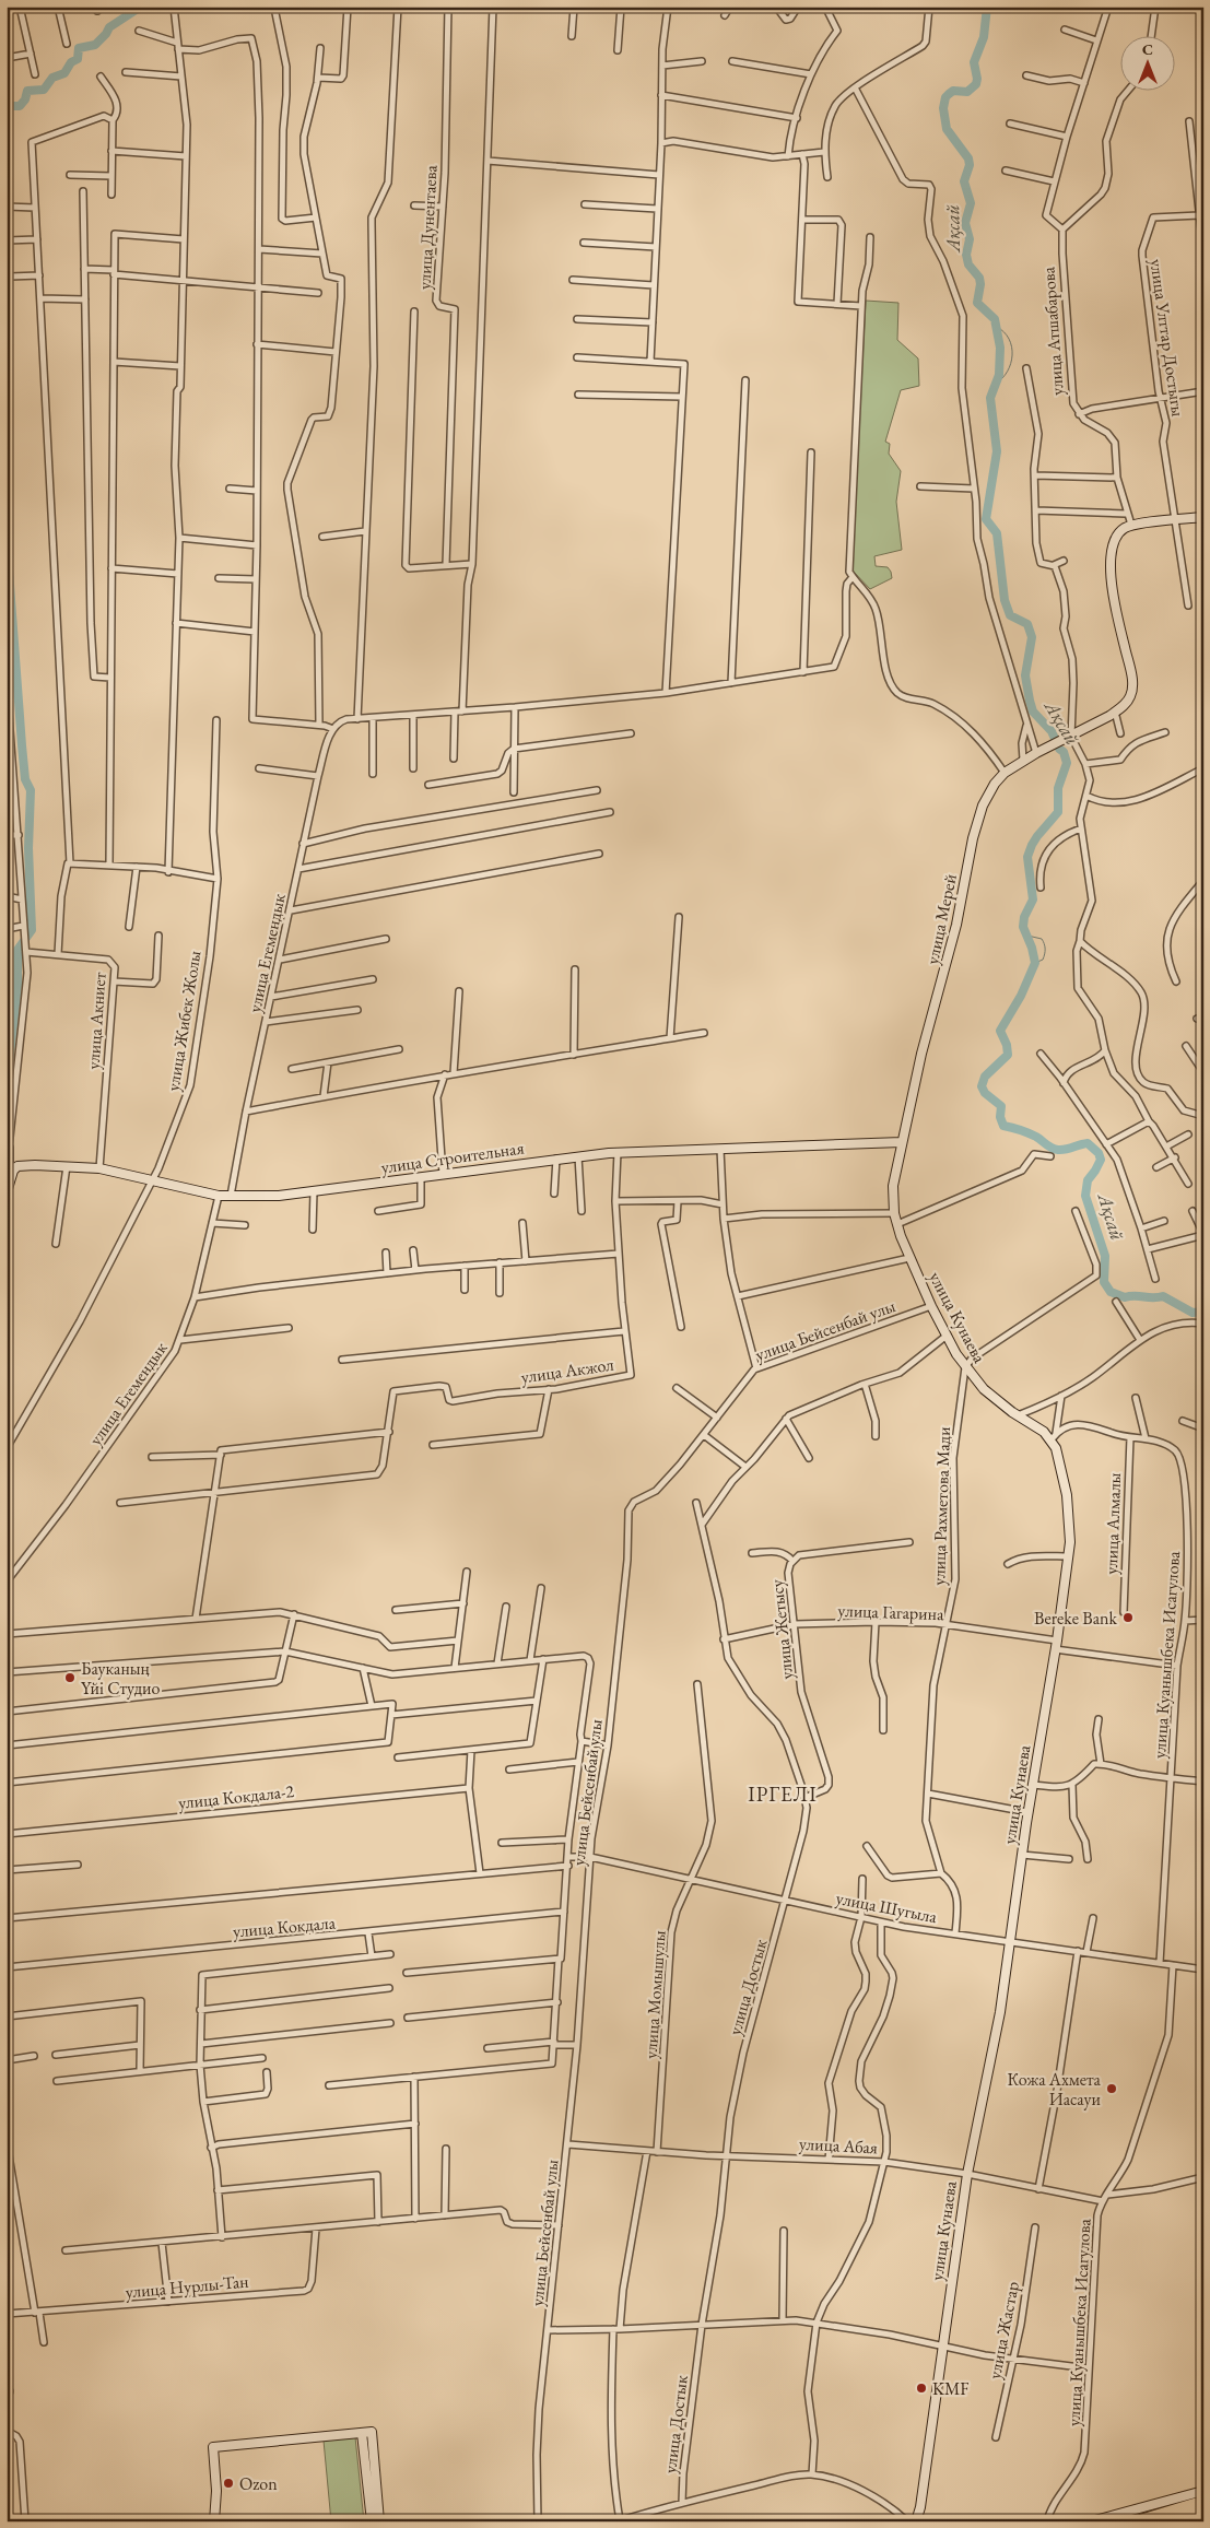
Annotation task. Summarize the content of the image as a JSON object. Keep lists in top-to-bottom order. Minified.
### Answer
{"streets":{"main road":["улица Мерей","улица Строительная","улица Кунаева"],"street":["улица Дунентаева","улица Атшабарова","улица Улттар Достыгы","улица Егемендык","улица Акниет","улица Жибек Жолы","улица Бейсенбай улы","улица Акжол","улица Рахметова Мади","улица Алмалы","улица Гагарина","улица Жетысу","улица Куанышбека Исагулова","улица Кокдала-2","улица Шугыла","улица Кокдала","улица Достык","улица Момышулы","улица Абая","улица Нурлы-Тан","улица Жастар"]},"crossings":[["улица Мерей","улица Строительная"],["улица Мерей","улица Кунаева"],["улица Егемендык","улица Строительная"],["улица Акниет","улица Строительная"],["улица Жибек Жолы","улица Строительная"],["улица Строительная","улица Кунаева"],["улица Строительная","улица Акжол"],["улица Кунаева","улица Бейсенбай улы"],["улица Кунаева","улица Рахметова Мади"],["улица Кунаева","улица Гагарина"],["улица Кунаева","улица Куанышбека Исагулова"],["улица Кунаева","улица Шугыла"],["улица Кунаева","улица Абая"],["улица Бейсенбай улы","улица Шугыла"],["улица Бейсенбай улы","улица Абая"],["улица Рахметова Мади","улица Гагарина"],["улица Алмалы","улица Куанышбека Исагулова"],["улица Гагарина","улица Жетысу"],["улица Гагарина","улица Куанышбека Исагулова"],["улица Гагарина","улица Достык"],["улица Жетысу","улица Достык"],["улица Куанышбека Исагулова","улица Шугыла"],["улица Куанышбека Исагулова","улица Абая"],["улица Шугыла","улица Достык"],["улица Шугыла","улица Момышулы"],["улица Достык","улица Абая"],["улица Момышулы","улица Абая"]],"districts":["ІРГЕЛІ"],"water":["Ақсай"],"places":["Bereke Bank","Бауканың Үйі Студио","Кожа Ахмета Иасауи","KMF","Ozon"],"north":"top"}
